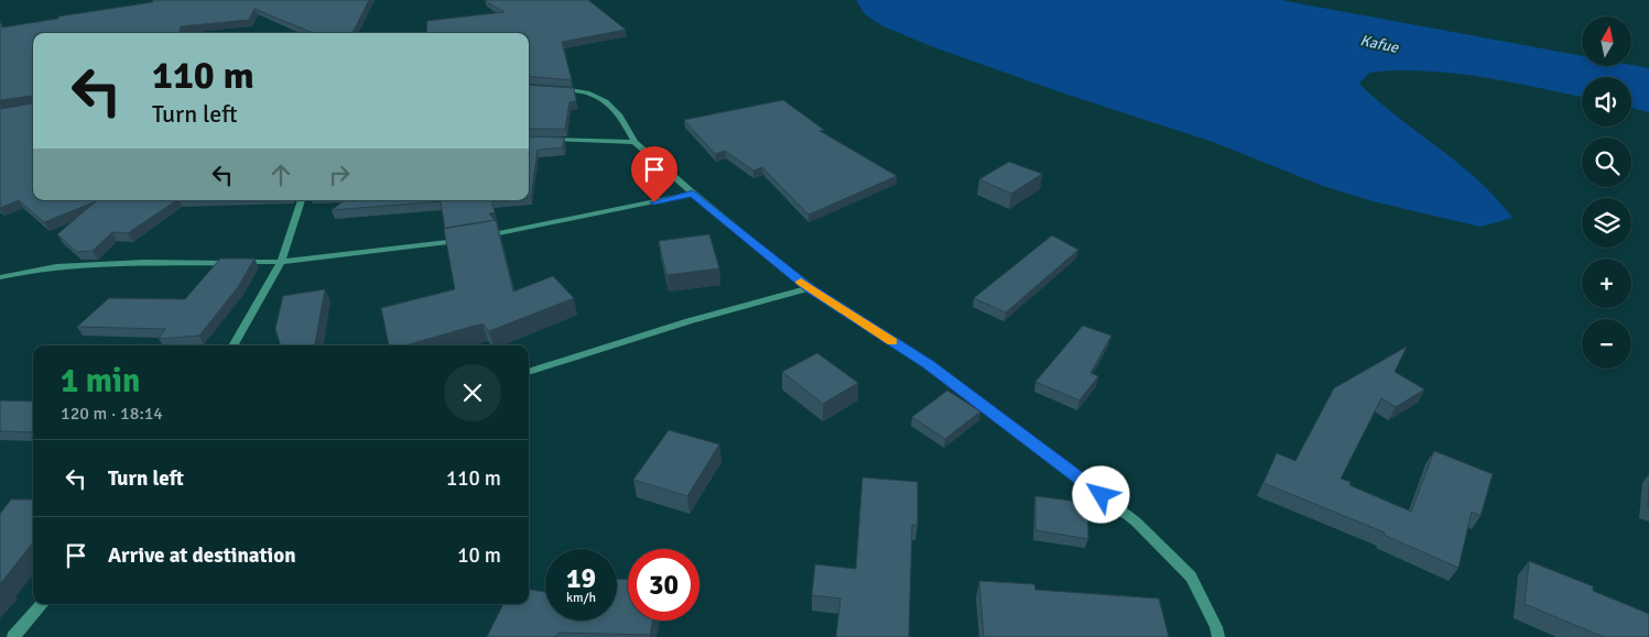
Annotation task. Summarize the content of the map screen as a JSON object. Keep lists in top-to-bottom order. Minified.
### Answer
{"water":["Kafue"],"north":"top","page":{"map_buttons":["+","−"],"turn":["110 m","Turn left"],"heading":["1 min","120 m · 18:14"],"list":[{"name":"Turn left","value":"110 m"},{"name":"Arrive at destination","value":"10 m"}],"speed":"19 km/h","limit":"30"}}
